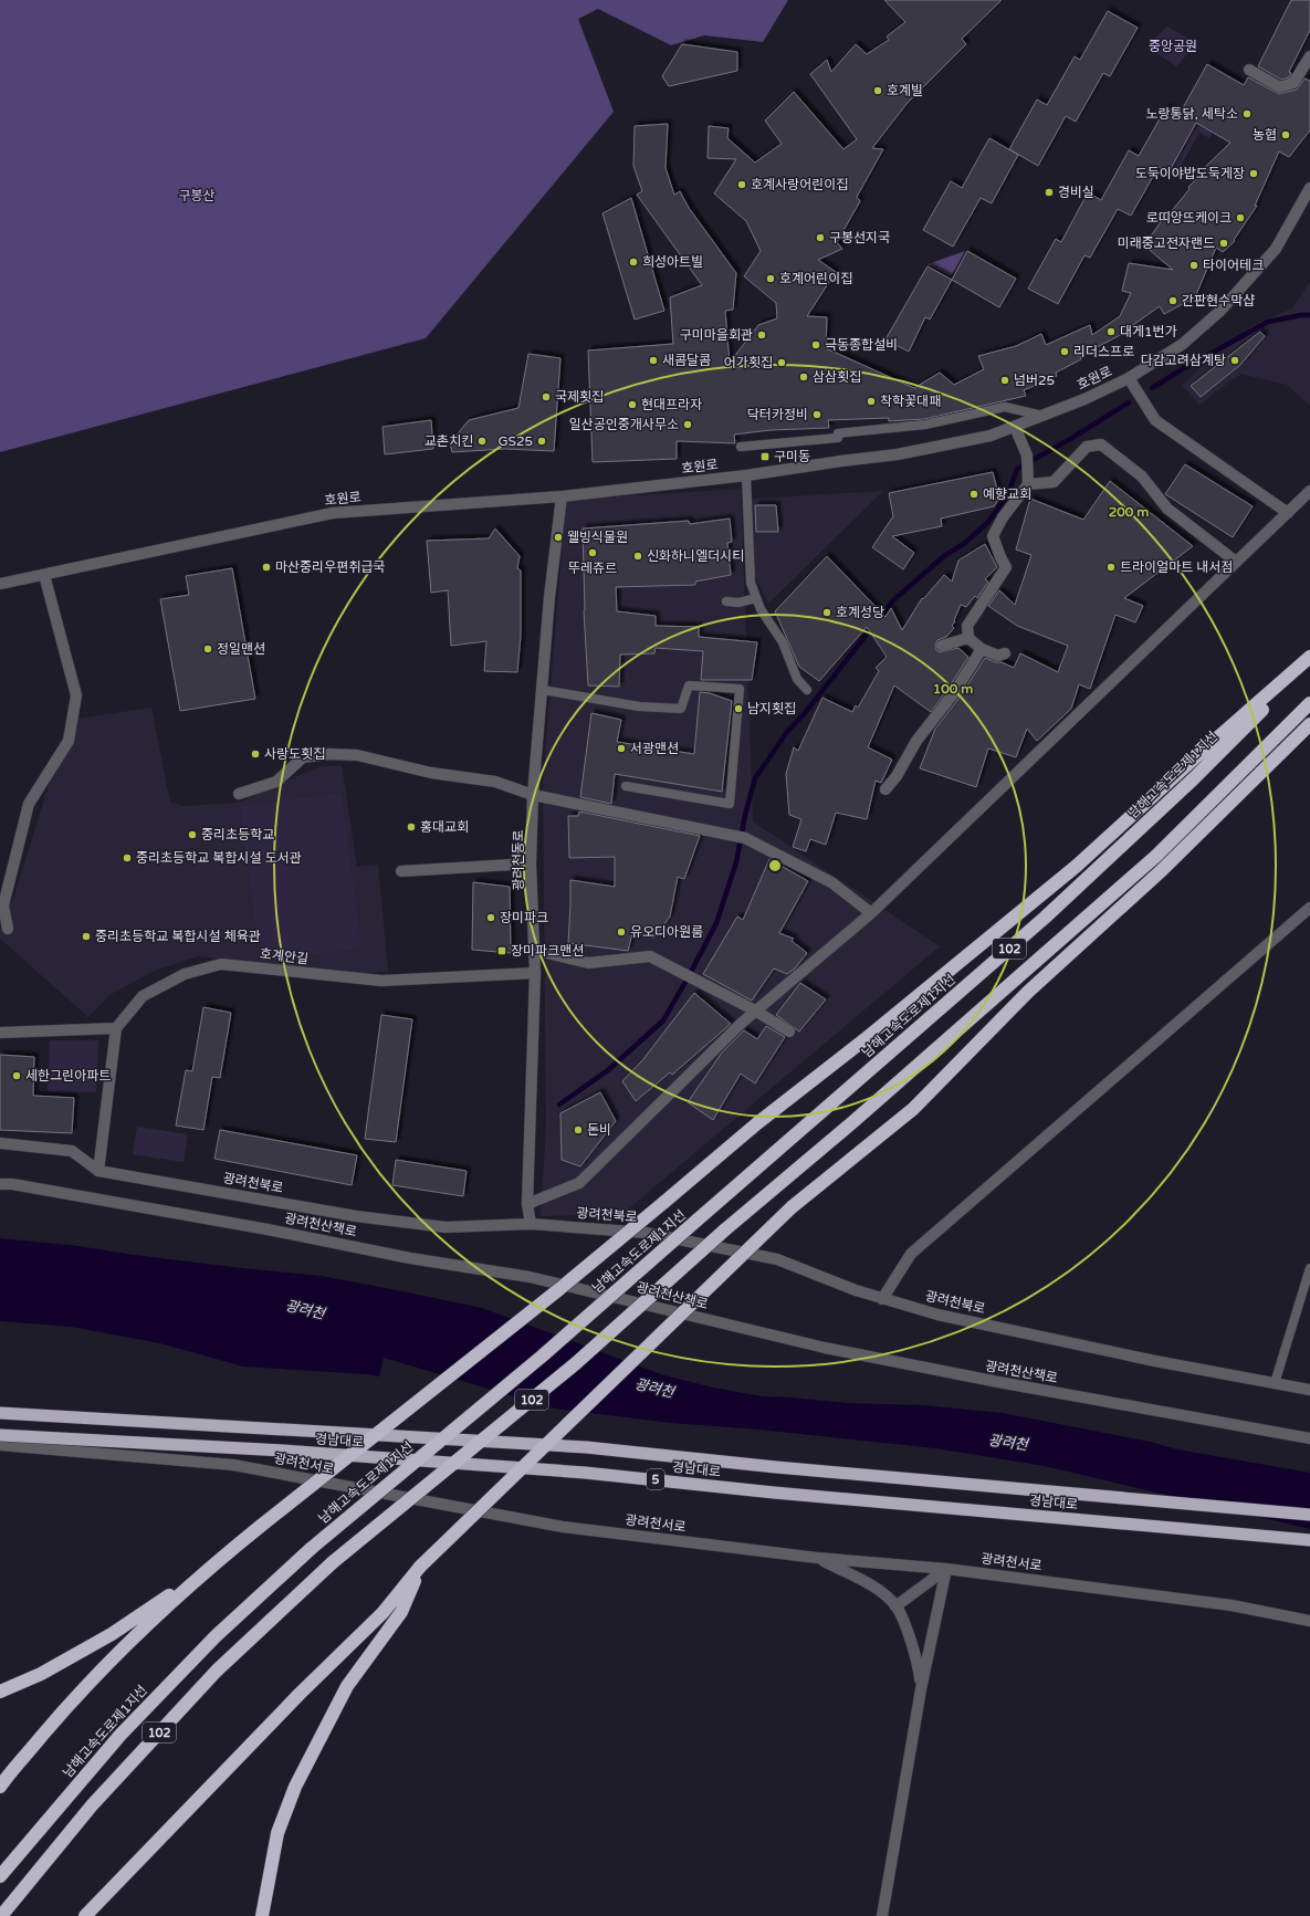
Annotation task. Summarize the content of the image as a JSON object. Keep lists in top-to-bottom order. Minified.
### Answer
{"streets":{"highway":["남해고속도로제1지선","102","경남대로","5"],"street":["호원로","광려천동로","호계안길","광려천북로","광려천산책로","광려천서로"]},"crossings":[["호원로","광려천동로"],["광려천동로","호계안길"],["광려천동로","광려천북로"]],"water":["광려천"],"parks":["중앙공원","구봉산"],"places":{"other":["호계빌","노랑통닭, 세탁소","농협","도둑이야밥도둑게장","호계사랑어린이집","경비실","로띠앙뜨케이크","구봉선지국","미래중고전자랜드","희성아트빌","타이어테크","호계어린이집","간판현수막샵","대게1번가","구미마을회관","극동종합설비","리더스프로","새콤달콤","다감고려삼계탕","어가횟집","삼삼횟집","넘버25","국제횟집","착학꽃대패","현대프라자","닥터카정비","일산공인중개사무소","교촌치킨","GS25","예향교회","웰빙식물원","뚜레쥬르","신화하니엘더시티","마산중리우편취급국","트라이얼마트 내서점","호계성당","정일맨션","남지횟집","서광맨션","사랑도횟집","홍대교회","중리초등학교","중리초등학교 복합시설 도서관","장미파크","유오디아원룸","중리초등학교 복합시설 체육관","세한그린아파트","돈비"],"transit":["구미동","장미파크맨션"]},"rings":["200 m","100 m"]}
